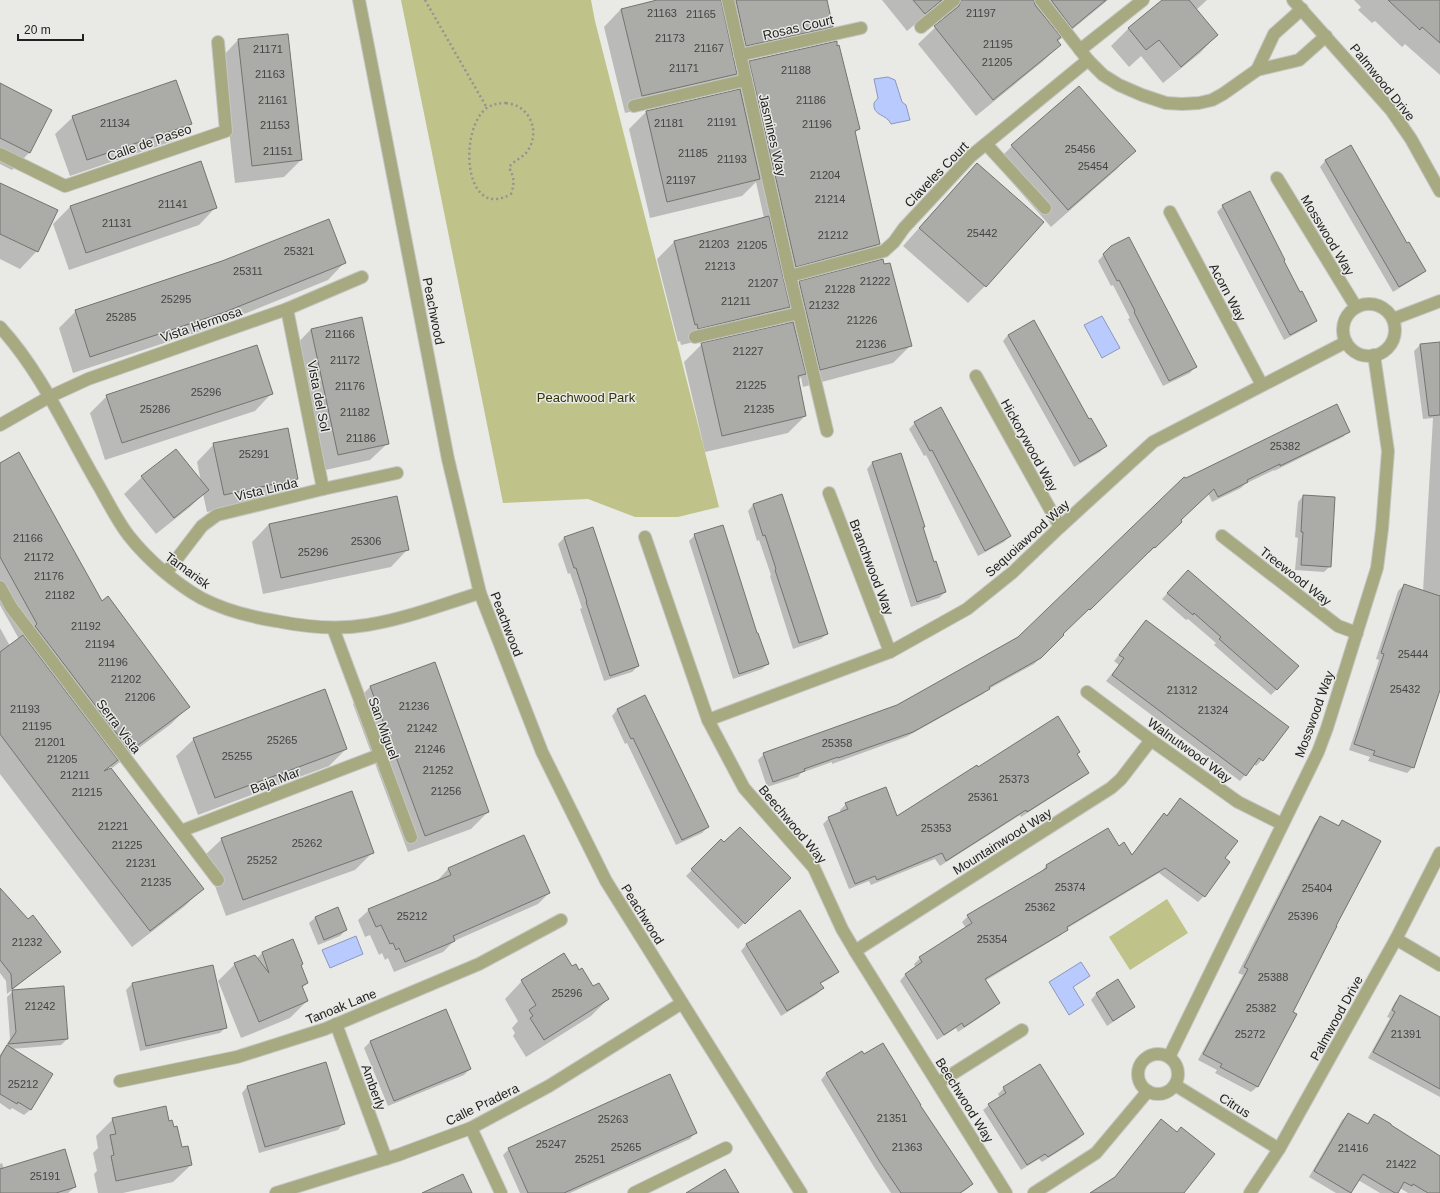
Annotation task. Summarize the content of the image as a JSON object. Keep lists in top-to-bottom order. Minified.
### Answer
{"streets":{"street":["Rosas Court","Palmwood Drive","Jasmines Way","Calle de Paseo","Claveles Court","Mosswood Way","Acorn Way","Peachwood","Vista Hermosa","Vista del Sol","Hickorywood Way","Vista Linda","Sequoiawood Way","Branchwood Way","Tamarisk","Treewood Way","Serra Vista","San Miguel","Walnutwood Way","Baja Mar","Beechwood Way","Mountainwood Way","Tanoak Lane","Amberly","Calle Pradera","Citrus"]},"crossings":[["Rosas Court","Jasmines Way"],["Palmwood Drive","Citrus"],["Jasmines Way","Claveles Court"],["Mosswood Way","Sequoiawood Way"],["Mosswood Way","Treewood Way"],["Mosswood Way","Walnutwood Way"],["Mosswood Way","Citrus"],["Acorn Way","Sequoiawood Way"],["Peachwood","Tamarisk"],["Peachwood","Calle Pradera"],["Vista Hermosa","Vista del Sol"],["Vista Hermosa","Tamarisk"],["Vista del Sol","Vista Linda"],["Hickorywood Way","Sequoiawood Way"],["Vista Linda","Tamarisk"],["Sequoiawood Way","Branchwood Way"],["Sequoiawood Way","Beechwood Way"],["Tamarisk","San Miguel"],["Serra Vista","Baja Mar"],["San Miguel","Baja Mar"],["Walnutwood Way","Mountainwood Way"],["Beechwood Way","Mountainwood Way"],["Tanoak Lane","Amberly"],["Amberly","Calle Pradera"]],"parks":["Peachwood Park"],"house_numbers":["21163","21197","21165","21173","21195","21167","21171","21205","21171","21188","21163","21161","21186","21191","21134","21181","21196","21153","25456","21151","21185","21193","25454","21204","21197","21214","21141","21131","25442","21212","21203","21205","25321","21213","25311","21222","21207","21228","25295","21211","21232","25285","21226","21166","21236","21227","21172","21225","21176","25296","25286","21235","21182","21186","25382","25291","21166","25306","25296","21172","21176","21182","21192","21194","25444","21196","21202","25432","21312","21206","21236","21193","21324","21195","21242","25265","21201","25358","21246","25255","21205","21252","21211","25373","21256","21215","25361","21221","25353","25262","21225","25252","21231","21235","25374","25404","25362","25212","25396","25354","21232","25388","25296","21242","25382","25272","21391","25212","21351","25263","25247","25265","21363","21416","25251","21422","25191"],"scale_bar":"20 m"}
